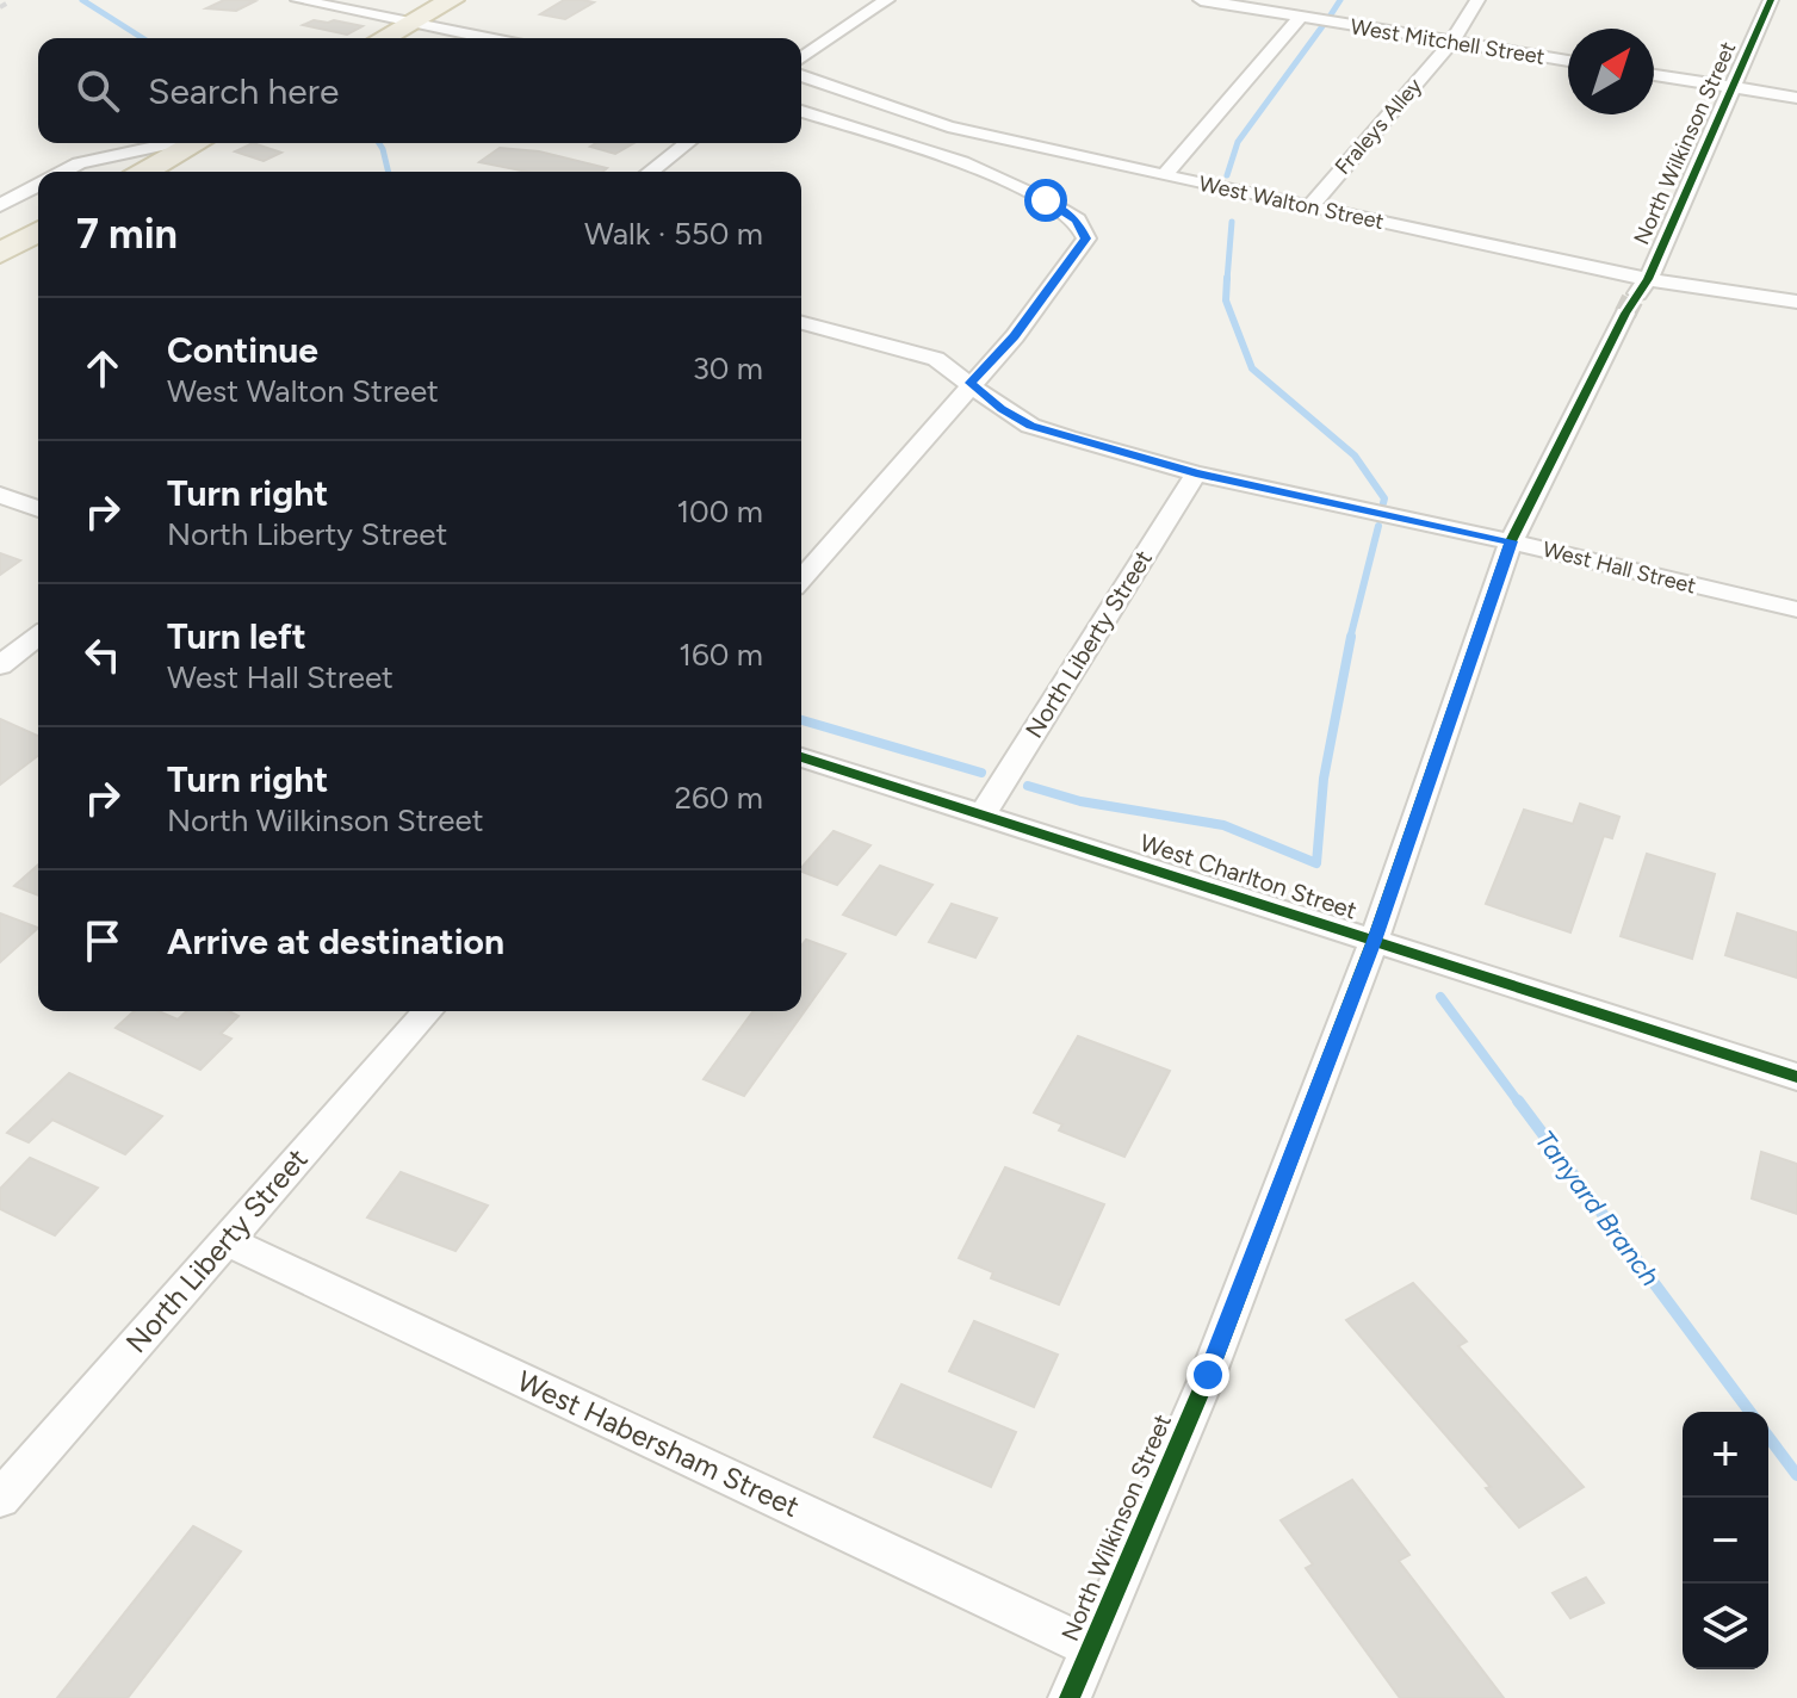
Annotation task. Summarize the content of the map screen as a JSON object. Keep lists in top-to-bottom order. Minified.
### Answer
{"streets":{"street":["West Mitchell Street","Fraleys Alley","North Wilkinson Street","West Walton Street","West Hall Street","North Liberty Street","West Charlton Street","West Habersham Street"]},"crossings":[["West Mitchell Street","Fraleys Alley"],["Fraleys Alley","West Walton Street"],["North Wilkinson Street","West Walton Street"],["North Wilkinson Street","West Hall Street"],["North Wilkinson Street","West Charlton Street"],["North Wilkinson Street","West Habersham Street"],["West Hall Street","North Liberty Street"],["North Liberty Street","West Charlton Street"],["North Liberty Street","West Habersham Street"]],"water":["Tanyard Branch"],"north":"top right","page":{"search":"Search here","heading":["7 min","Walk · 550 m"],"list":[["Continue","West Walton Street","30 m"],["Turn right","North Liberty Street","100 m"],["Turn left","West Hall Street","160 m"],["Turn right","North Wilkinson Street","260 m"],"Arrive at destination"],"map_buttons":["+","−"]}}
